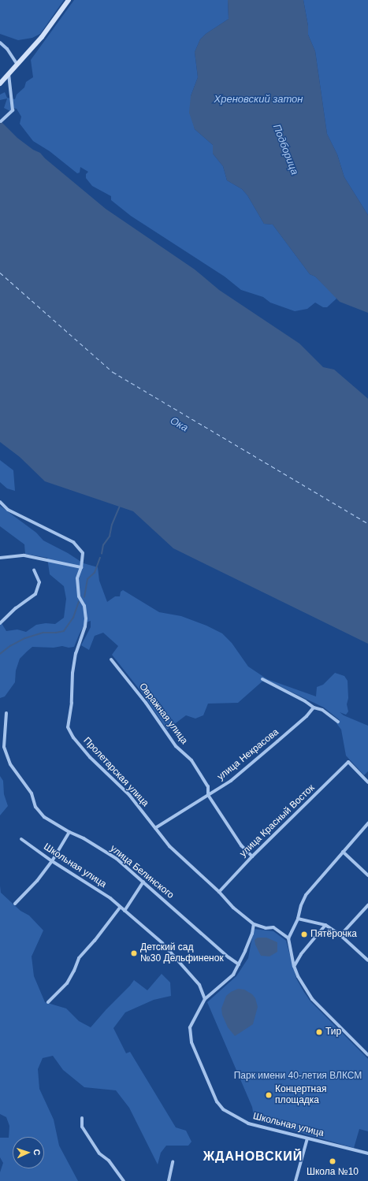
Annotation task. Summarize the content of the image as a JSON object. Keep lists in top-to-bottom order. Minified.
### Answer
{"streets":{"street":["Овражная улица","улица Некрасова","Пролетарская улица","улица Красный Восток","Школьная улица","улица Белинского"]},"crossings":[["Овражная улица","улица Некрасова"],["Овражная улица","улица Красный Восток"],["улица Некрасова","Пролетарская улица"],["Пролетарская улица","улица Красный Восток"]],"districts":["ЖДАНОВСКИЙ"],"water":["Хреновский затон","Подборица","Ока"],"parks":["Парк имени 40-летия ВЛКСМ"],"places":["Пятёрочка","Детский сад №30 Дельфиненок","Тир","Концертная площадка","Школа №10"],"north":"right"}
